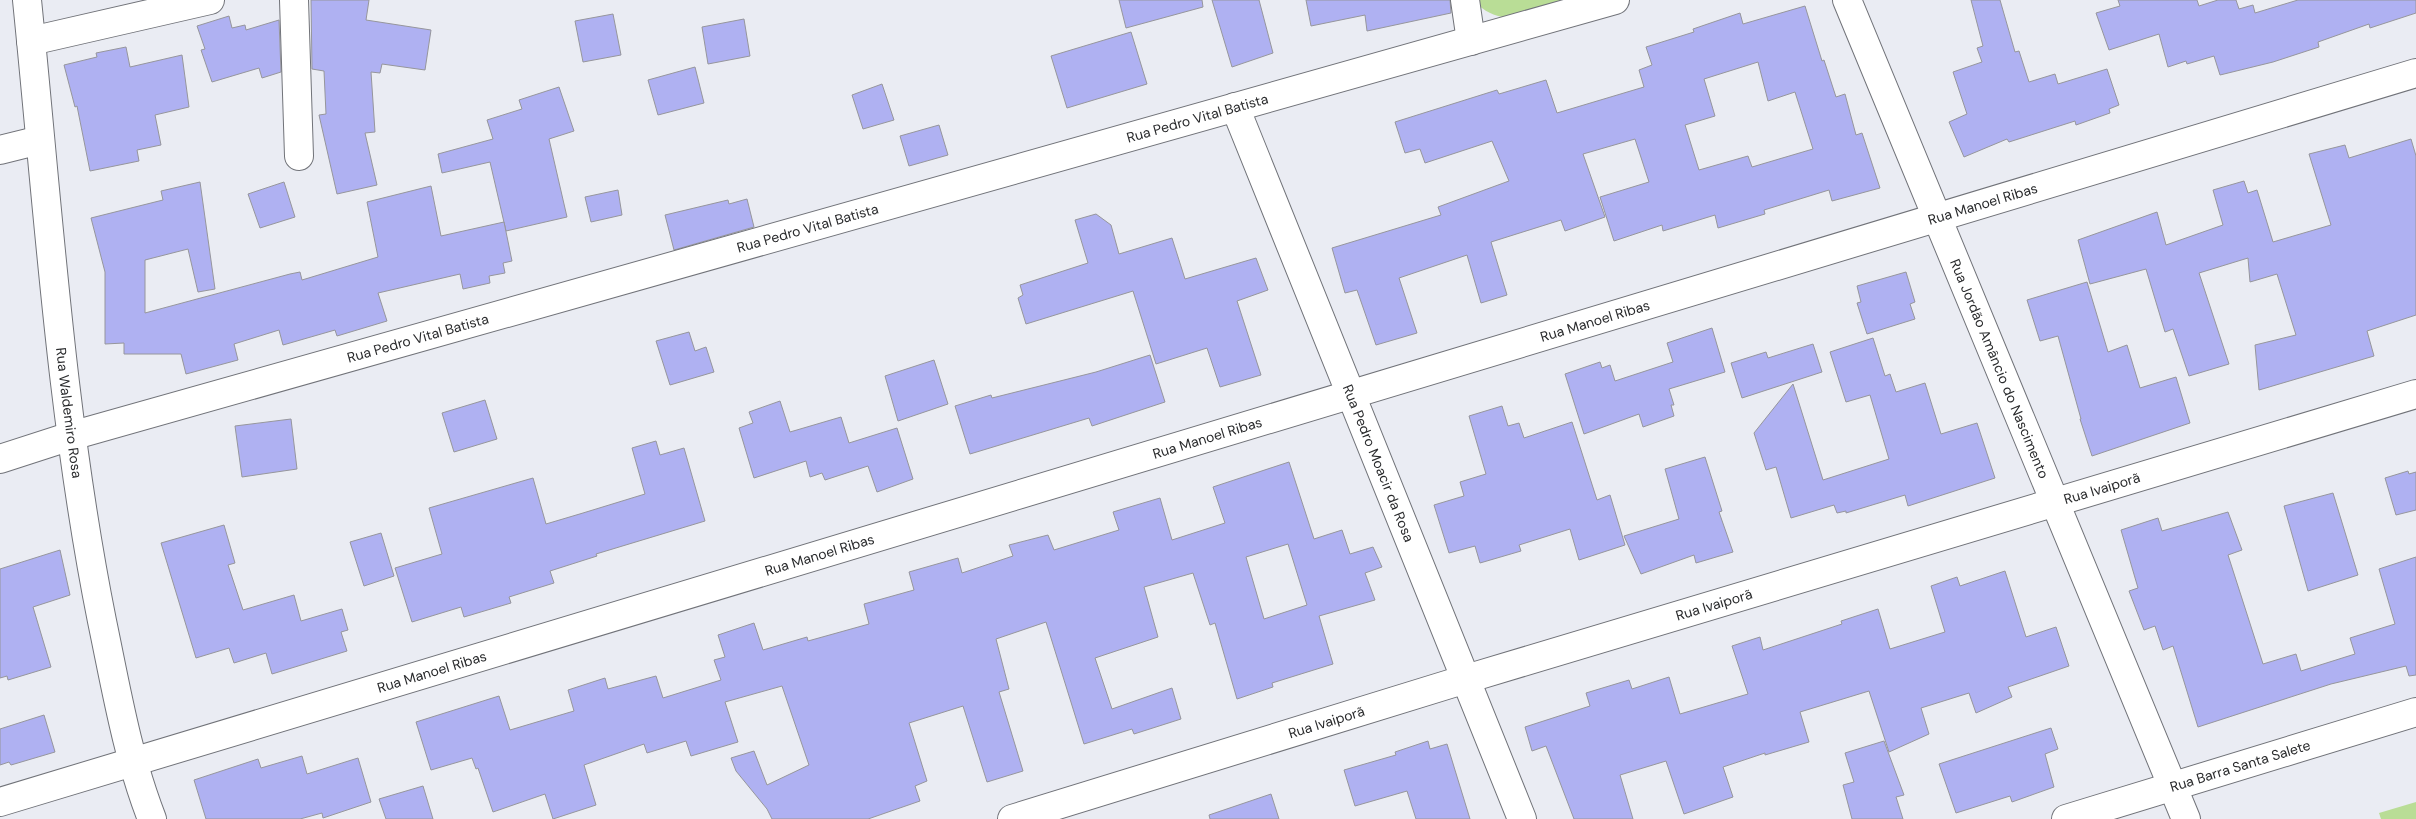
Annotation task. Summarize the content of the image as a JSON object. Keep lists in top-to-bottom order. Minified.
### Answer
{"streets":{"street":["Rua Pedro Vital Batista","Rua Manoel Ribas","Rua Jordão Amâncio do Nascimento","Rua Waldemiro Rosa","Rua Pedro Moacir da Rosa","Rua Ivaiporã","Rua Barra Santa Salete"]},"crossings":[["Rua Pedro Vital Batista","Rua Waldemiro Rosa"],["Rua Pedro Vital Batista","Rua Pedro Moacir da Rosa"],["Rua Manoel Ribas","Rua Jordão Amâncio do Nascimento"],["Rua Manoel Ribas","Rua Waldemiro Rosa"],["Rua Manoel Ribas","Rua Pedro Moacir da Rosa"],["Rua Jordão Amâncio do Nascimento","Rua Ivaiporã"],["Rua Jordão Amâncio do Nascimento","Rua Barra Santa Salete"],["Rua Pedro Moacir da Rosa","Rua Ivaiporã"]]}
